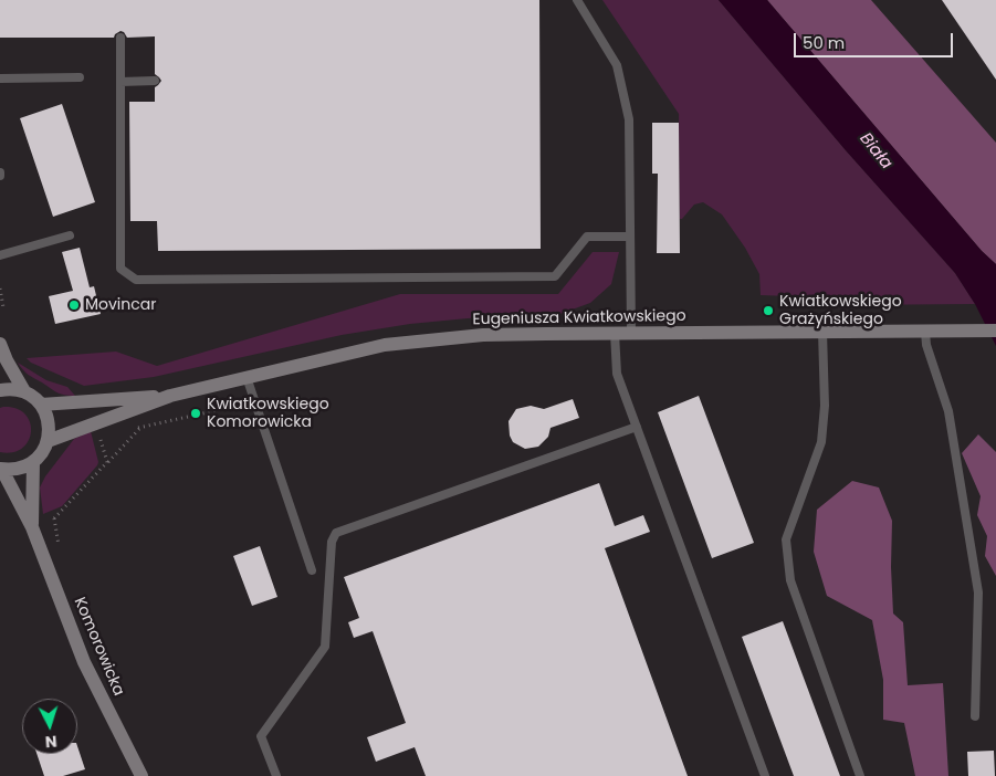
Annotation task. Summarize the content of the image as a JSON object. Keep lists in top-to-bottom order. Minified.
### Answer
{"streets":{"street":["Eugeniusza Kwiatkowskiego","Komorowicka"]},"water":["Biała"],"places":["Movincar","Kwiatkowskiego Grażyńskiego","Kwiatkowskiego Komorowicka"],"scale_bar":"50 m","north":"bottom"}
